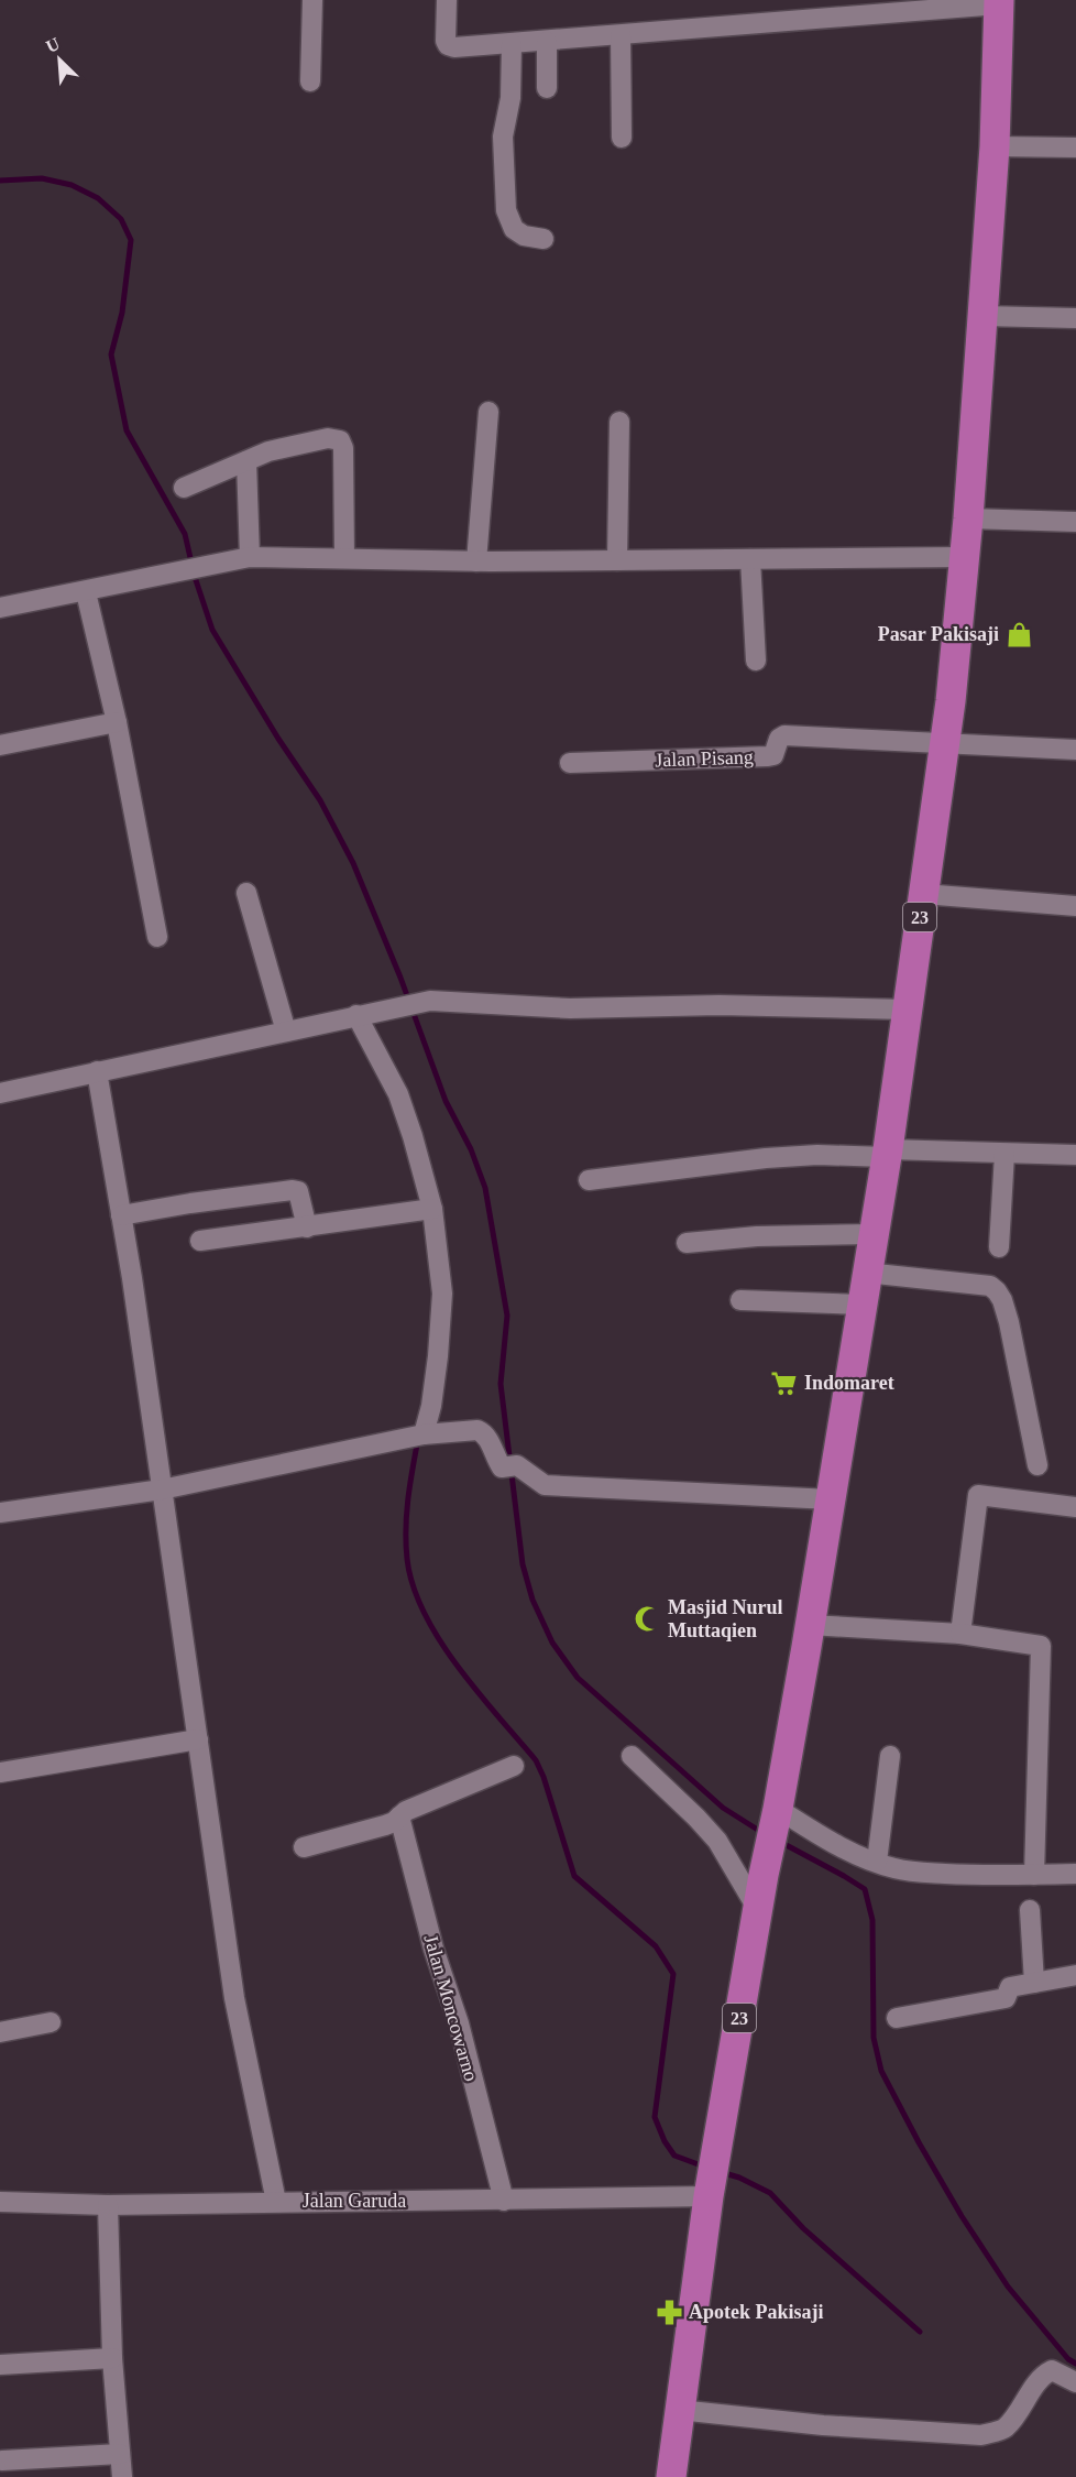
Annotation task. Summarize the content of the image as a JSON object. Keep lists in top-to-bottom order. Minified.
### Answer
{"streets":{"highway":["23"],"street":["Jalan Pisang","Jalan Moncowarno","Jalan Garuda"]},"crossings":[["Jalan Pisang","23"],["23","Jalan Garuda"],["Jalan Moncowarno","Jalan Garuda"]],"places":{"shop":["Pasar Pakisaji"],"supermarket":["Indomaret"],"mosque":["Masjid Nurul Muttaqien"],"pharmacy":["Apotek Pakisaji"]},"north":"top left"}
